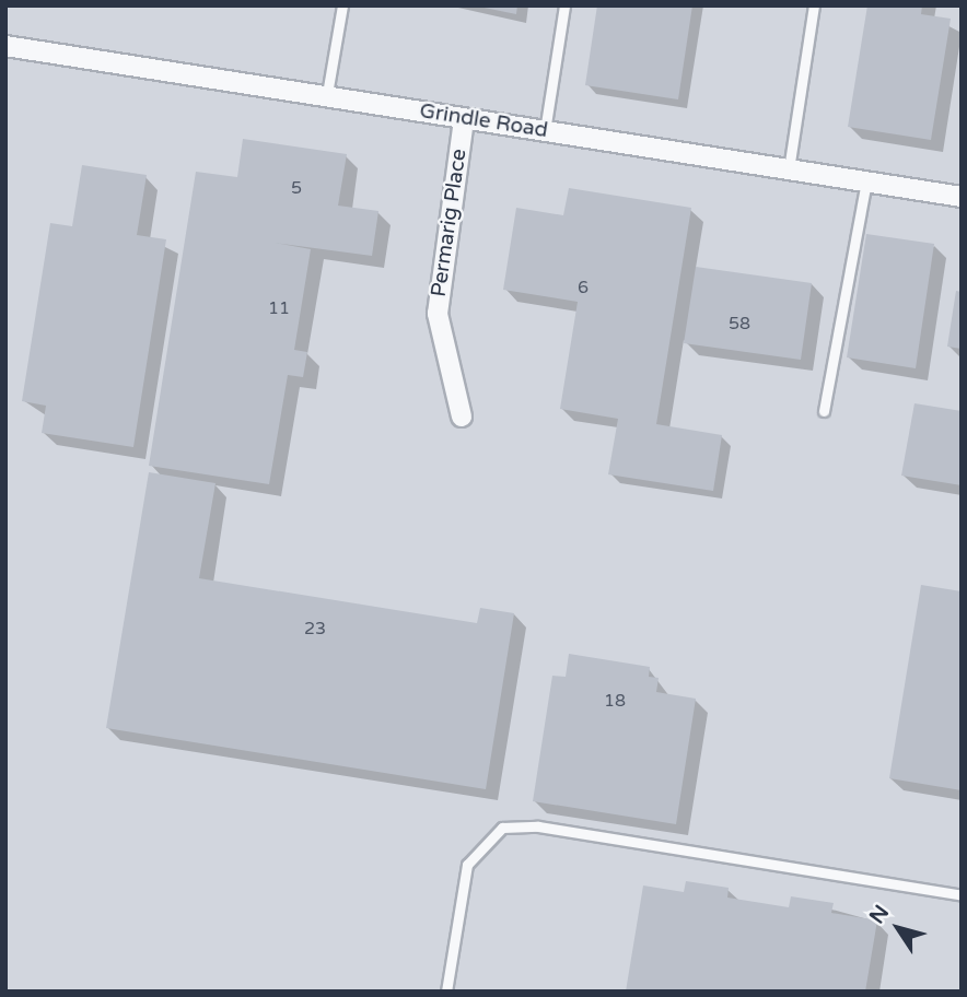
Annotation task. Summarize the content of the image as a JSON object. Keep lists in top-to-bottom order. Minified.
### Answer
{"streets":{"street":["Grindle Road","Permarig Place"]},"crossings":[["Grindle Road","Permarig Place"]],"house_numbers":["5","6","11","58","23","18"],"north":"top left"}
